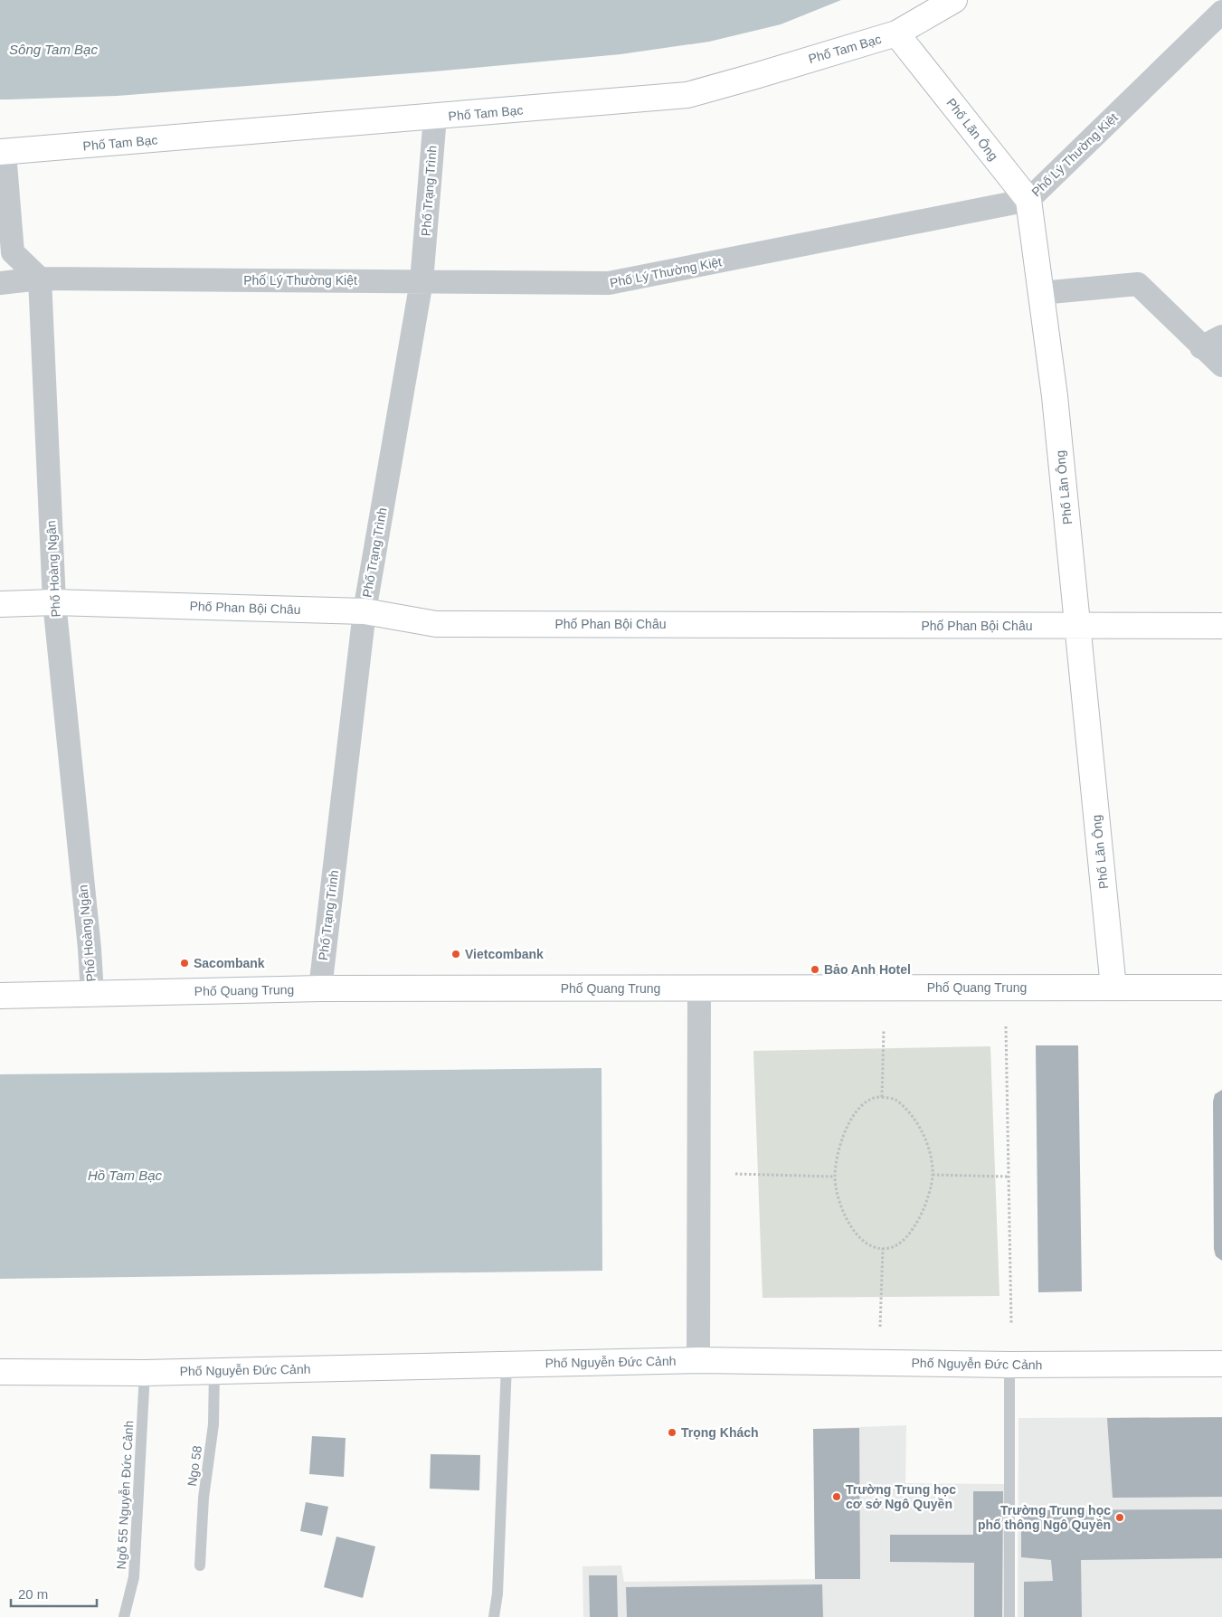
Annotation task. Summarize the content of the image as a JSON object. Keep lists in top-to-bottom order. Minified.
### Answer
{"streets":{"street":["Phố Tam Bạc","Phố Lãn Ông","Phố Lý Thường Kiệt","Phố Trạng Trình","Phố Hoàng Ngân","Phố Phan Bội Châu","Phố Quang Trung","Phố Nguyễn Đức Cảnh"],"lane":["Ngo 58","Ngõ 55 Nguyễn Đức Cảnh"]},"crossings":[["Phố Tam Bạc","Phố Lãn Ông"],["Phố Tam Bạc","Phố Trạng Trình"],["Phố Lãn Ông","Phố Lý Thường Kiệt"],["Phố Lãn Ông","Phố Phan Bội Châu"],["Phố Lãn Ông","Phố Quang Trung"],["Phố Lý Thường Kiệt","Phố Trạng Trình"],["Phố Lý Thường Kiệt","Phố Hoàng Ngân"],["Phố Trạng Trình","Phố Phan Bội Châu"],["Phố Trạng Trình","Phố Quang Trung"],["Phố Hoàng Ngân","Phố Phan Bội Châu"],["Phố Hoàng Ngân","Phố Quang Trung"],["Phố Nguyễn Đức Cảnh","Ngo 58"],["Phố Nguyễn Đức Cảnh","Ngõ 55 Nguyễn Đức Cảnh"]],"water":["Sông Tam Bạc","Hồ Tam Bạc"],"places":["Vietcombank","Sacombank","Bảo Anh Hotel","Trọng Khách","Trường Trung học cơ sở Ngô Quyền","Trường Trung học phổ thông Ngô Quyền"],"scale_bar":"20 m"}
